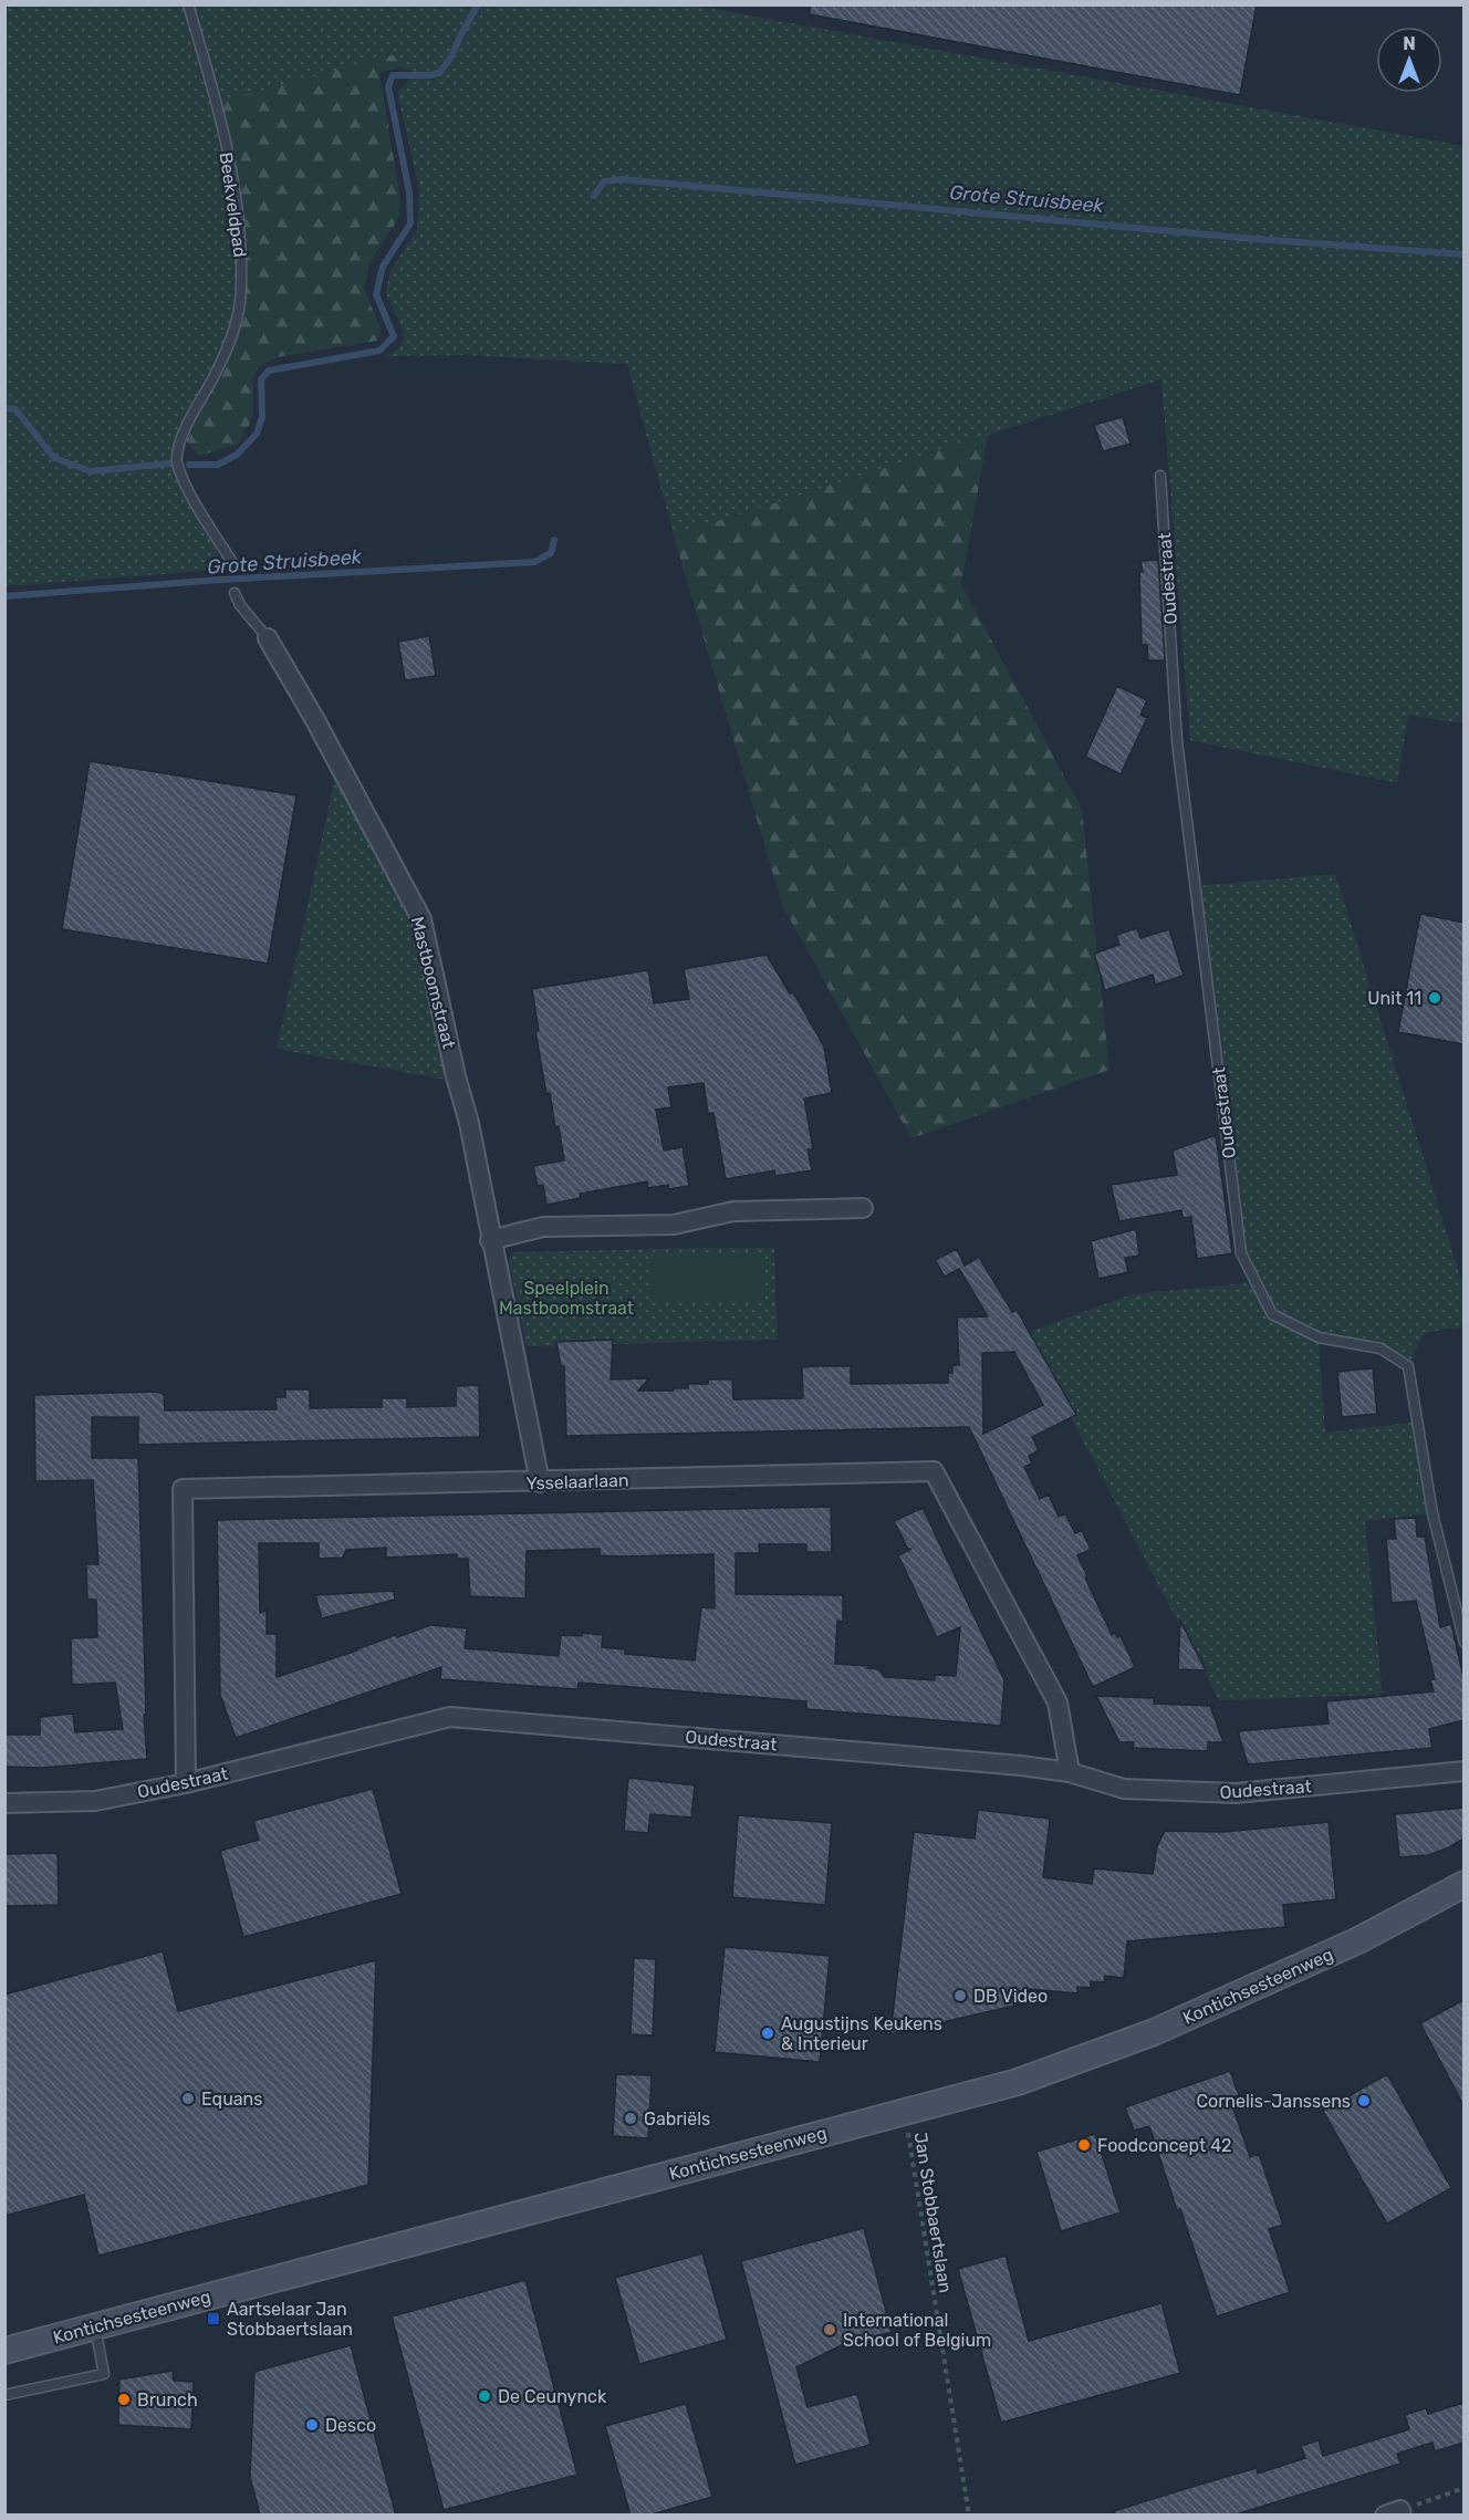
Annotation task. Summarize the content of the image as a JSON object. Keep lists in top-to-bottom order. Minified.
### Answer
{"streets":{"street":["Oudestraat","Mastboomstraat","Ysselaarlaan","Kontichsesteenweg"],"lane":["Beekveldpad"],"path":["Jan Stobbaertslaan"]},"crossings":[["Oudestraat","Ysselaarlaan"],["Mastboomstraat","Ysselaarlaan"],["Kontichsesteenweg","Jan Stobbaertslaan"]],"water":["Grote Struisbeek"],"parks":["Speelplein Mastboomstraat"],"places":{"other":["Unit 11","DB Video","Augustijns Keukens & Interieur","Equans","Cornelis-Janssens","Gabriëls","Foodconcept 42","International School of Belgium","De Ceunynck","Brunch","Desco"],"transit":["Aartselaar Jan Stobbaertslaan"]},"north":"top"}
